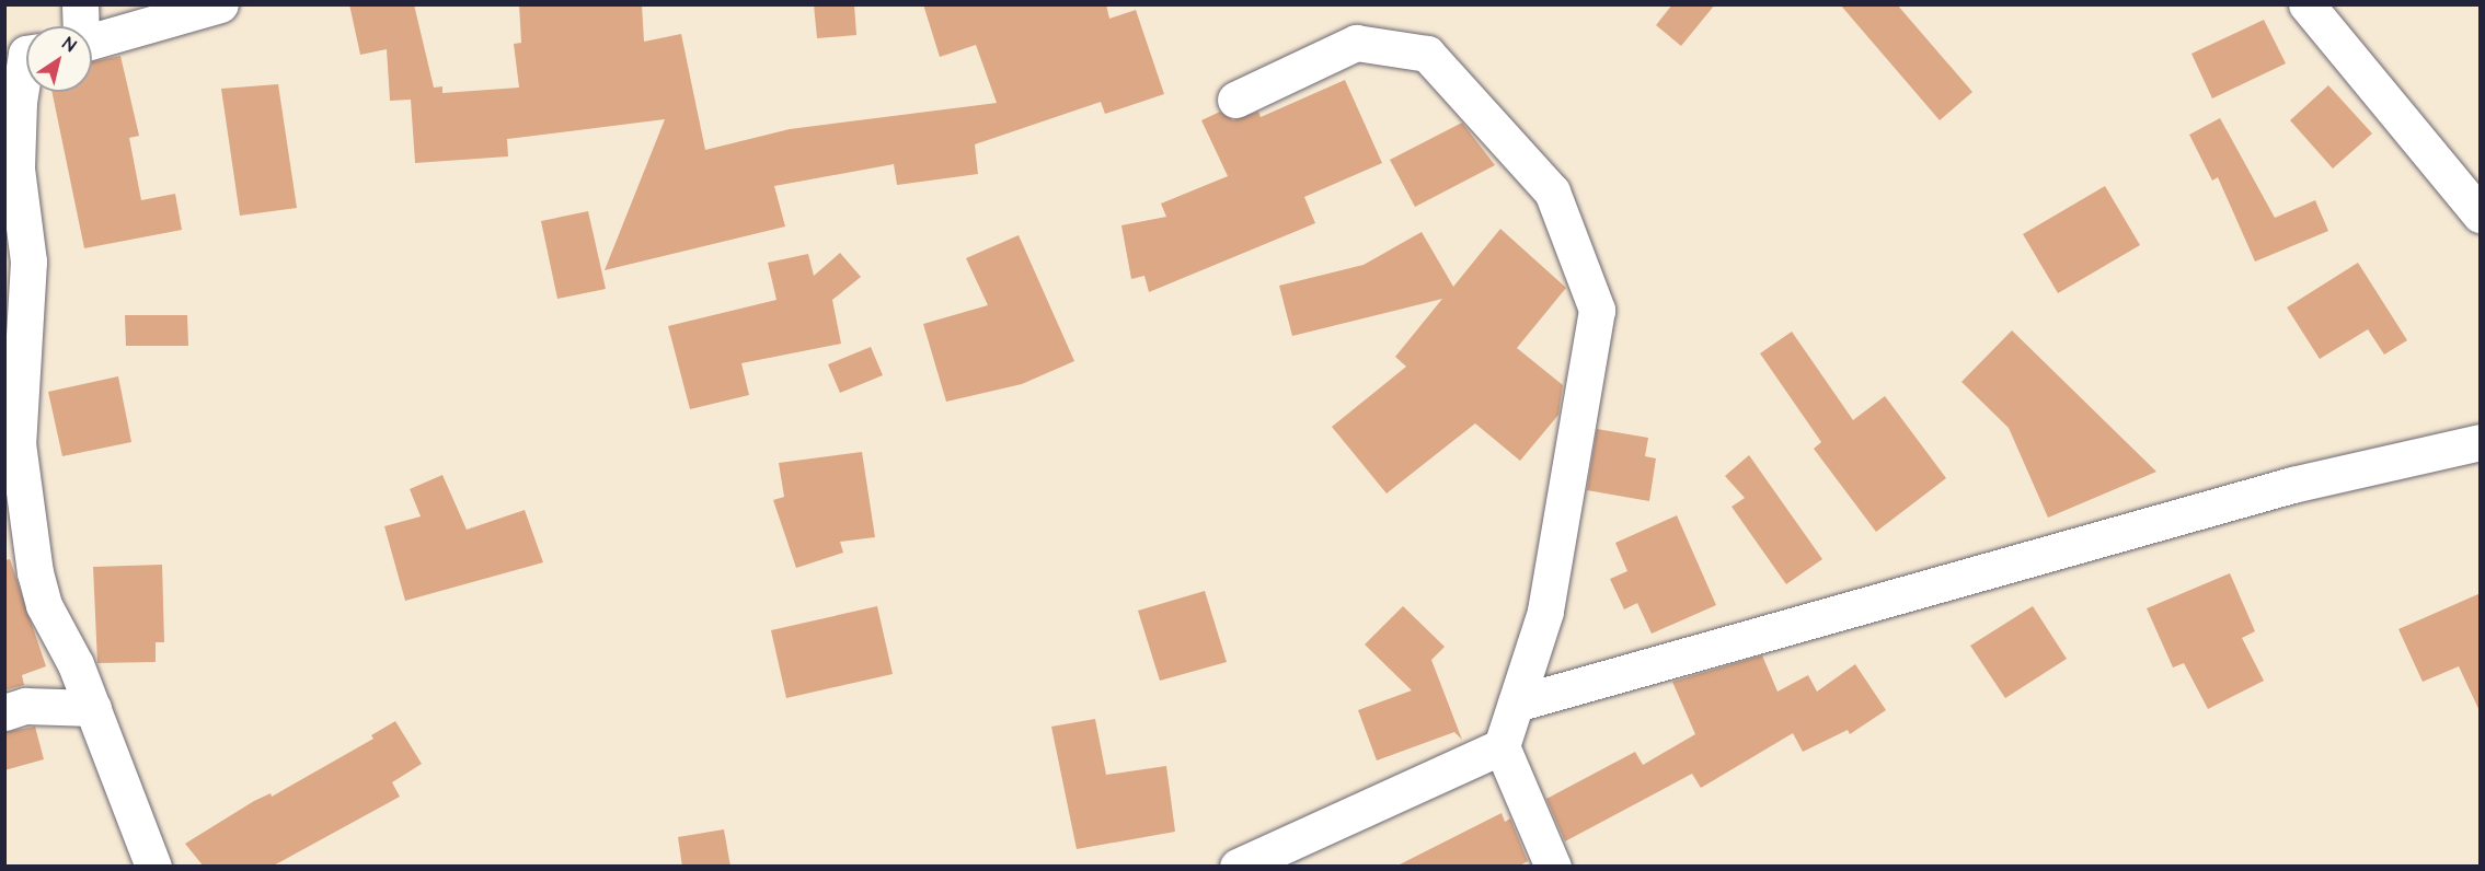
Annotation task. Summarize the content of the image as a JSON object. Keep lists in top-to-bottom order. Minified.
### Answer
{"north":"top right"}
